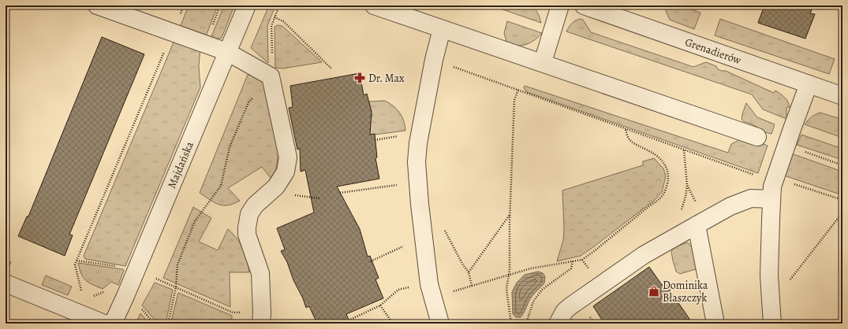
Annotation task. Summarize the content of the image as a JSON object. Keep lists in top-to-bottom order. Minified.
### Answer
{"streets":{"street":["Grenadierów","Majdańska"]},"places":{"pharmacy":["Dr. Max"],"shop":["Dominika Błaszczyk"]}}
